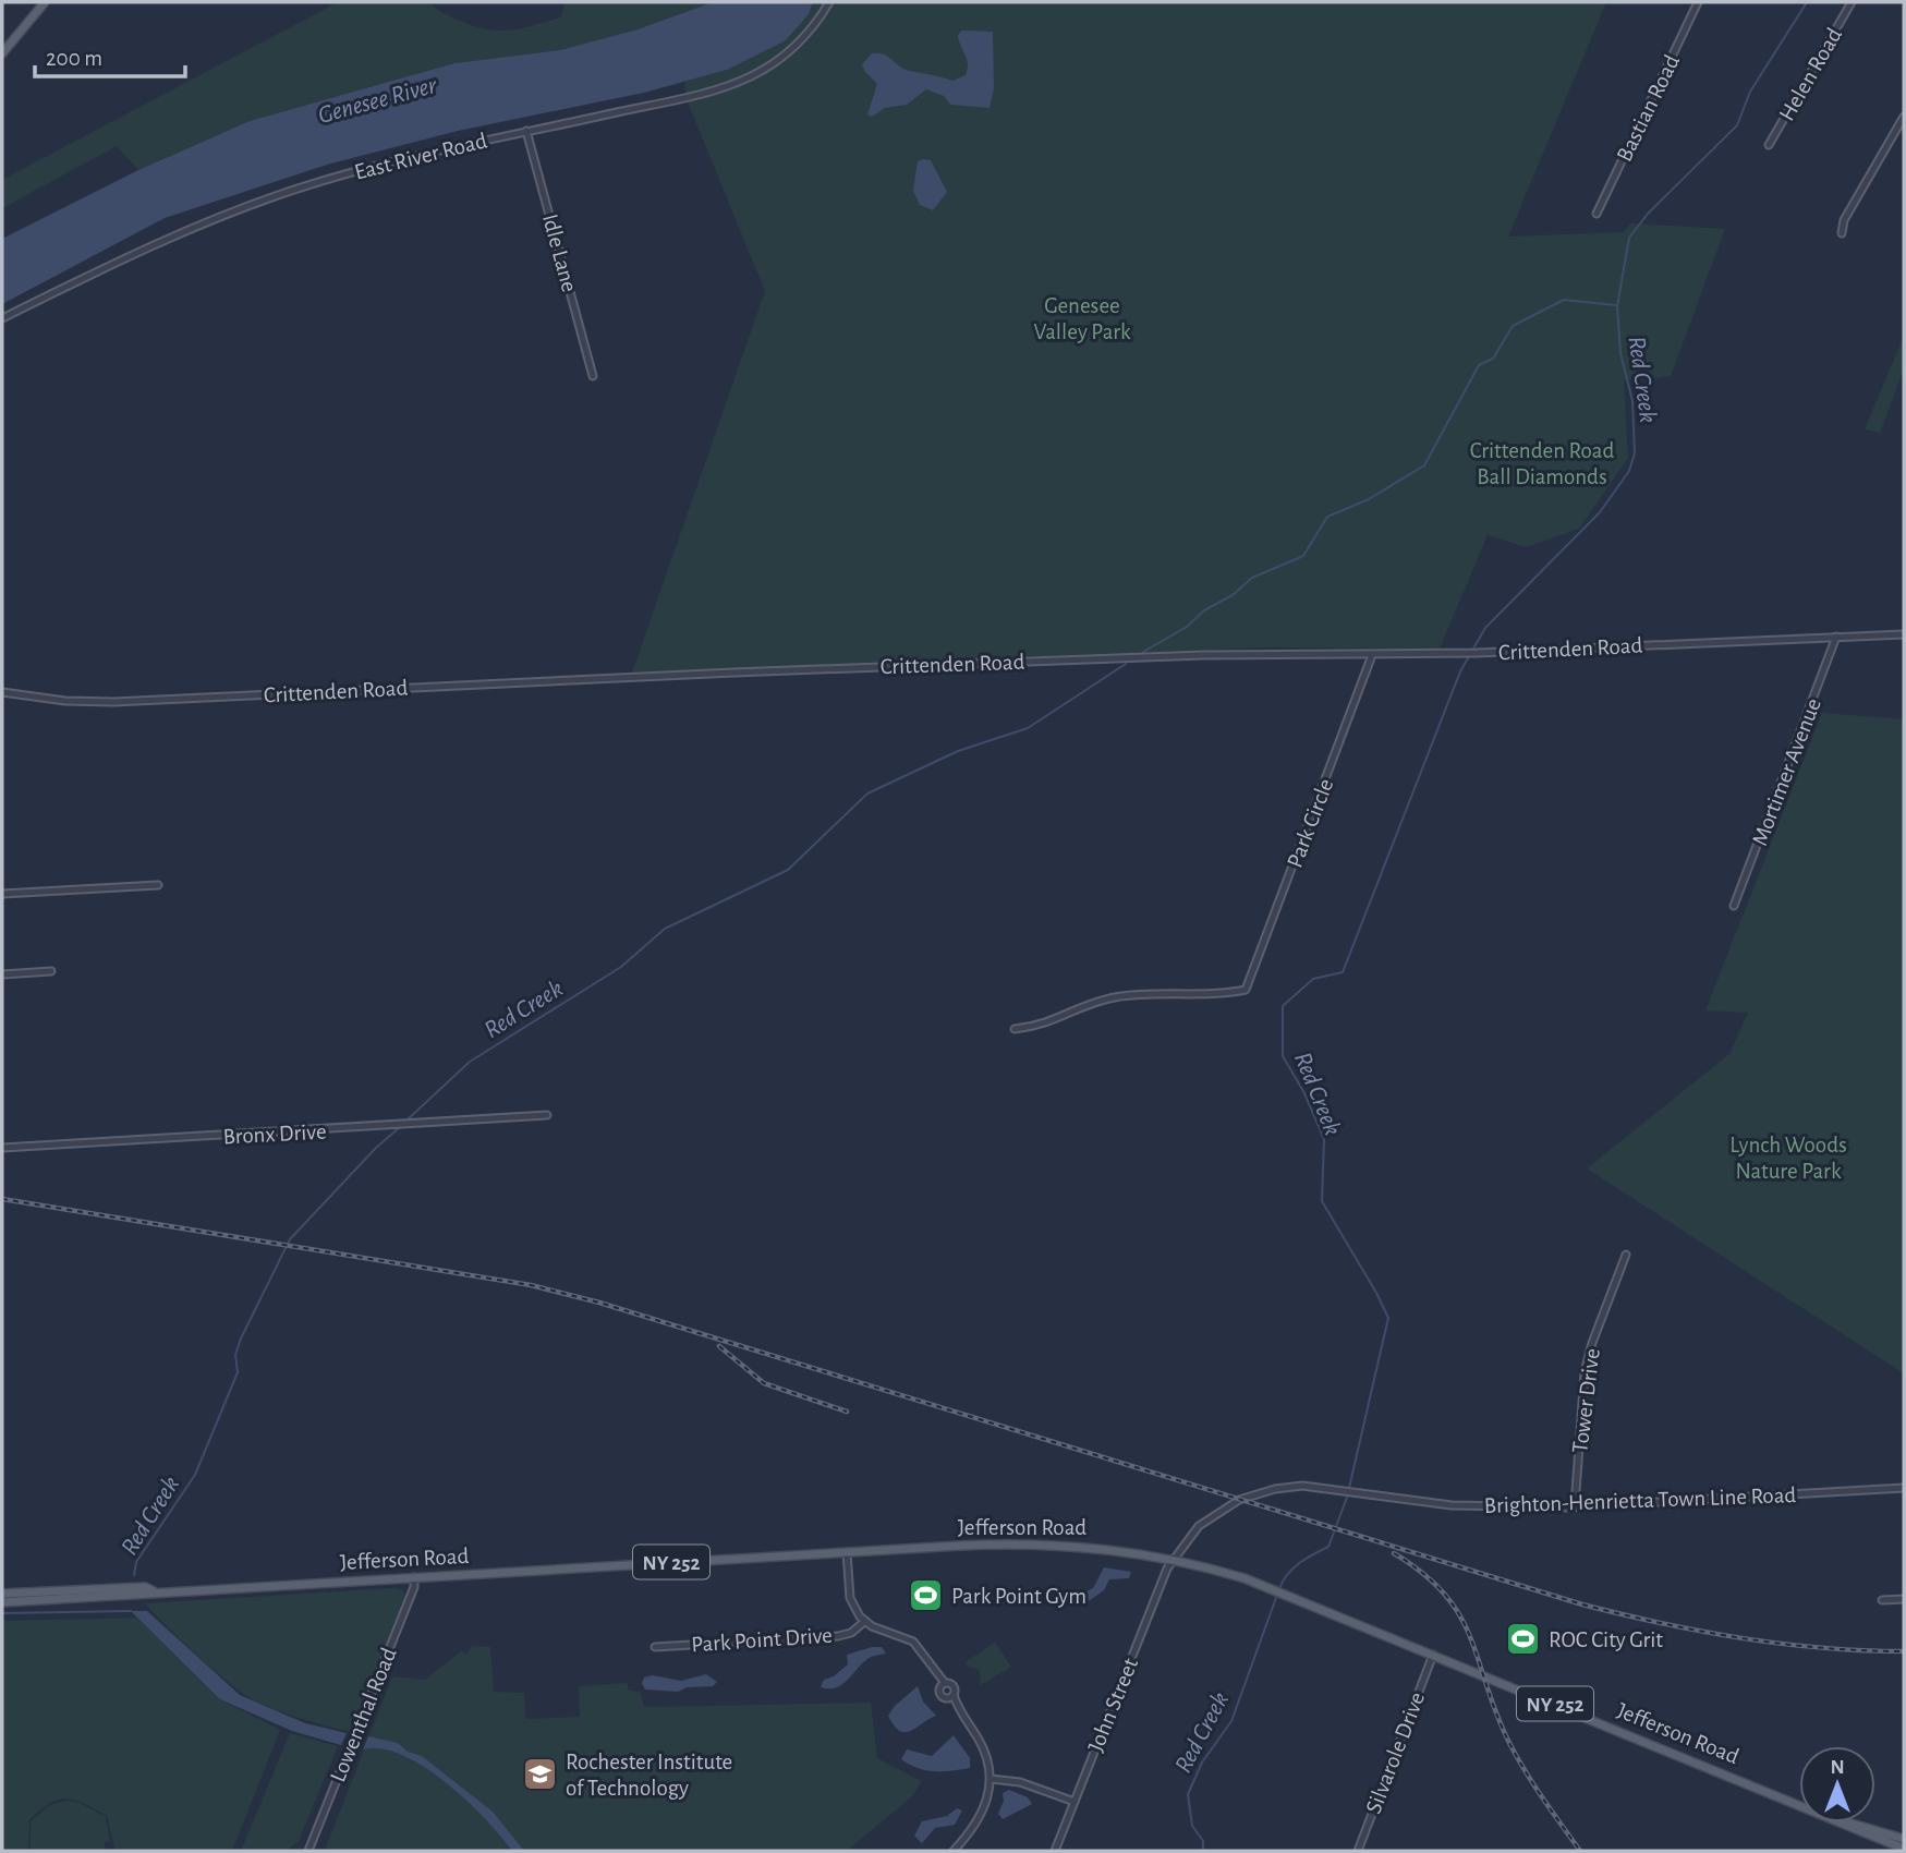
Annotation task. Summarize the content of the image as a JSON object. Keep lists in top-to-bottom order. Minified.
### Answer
{"streets":{"main road":["Jefferson Road","NY 252"],"street":["Helen Road","Bastian Road","East River Road","Idle Lane","Crittenden Road","Mortimer Avenue","Park Circle","Bronx Drive","Tower Drive","Brighton-Henrietta Town Line Road","Park Point Drive","John Street","Lowenthal Road","Silvarole Drive"]},"crossings":[["East River Road","Idle Lane"],["Crittenden Road","Mortimer Avenue"],["Crittenden Road","Park Circle"],["Tower Drive","Brighton-Henrietta Town Line Road"],["Brighton-Henrietta Town Line Road","Jefferson Road"],["Brighton-Henrietta Town Line Road","John Street"],["Jefferson Road","Park Point Drive"],["Jefferson Road","John Street"],["Jefferson Road","Lowenthal Road"],["Jefferson Road","Silvarole Drive"]],"water":["Genesee River","Red Creek"],"parks":["Genesee Valley Park","Crittenden Road Ball Diamonds","Lynch Woods Nature Park"],"places":{"sports":["Park Point Gym","ROC City Grit"],"school or university":["Rochester Institute of Technology"]},"scale_bar":"200 m","north":"top"}
